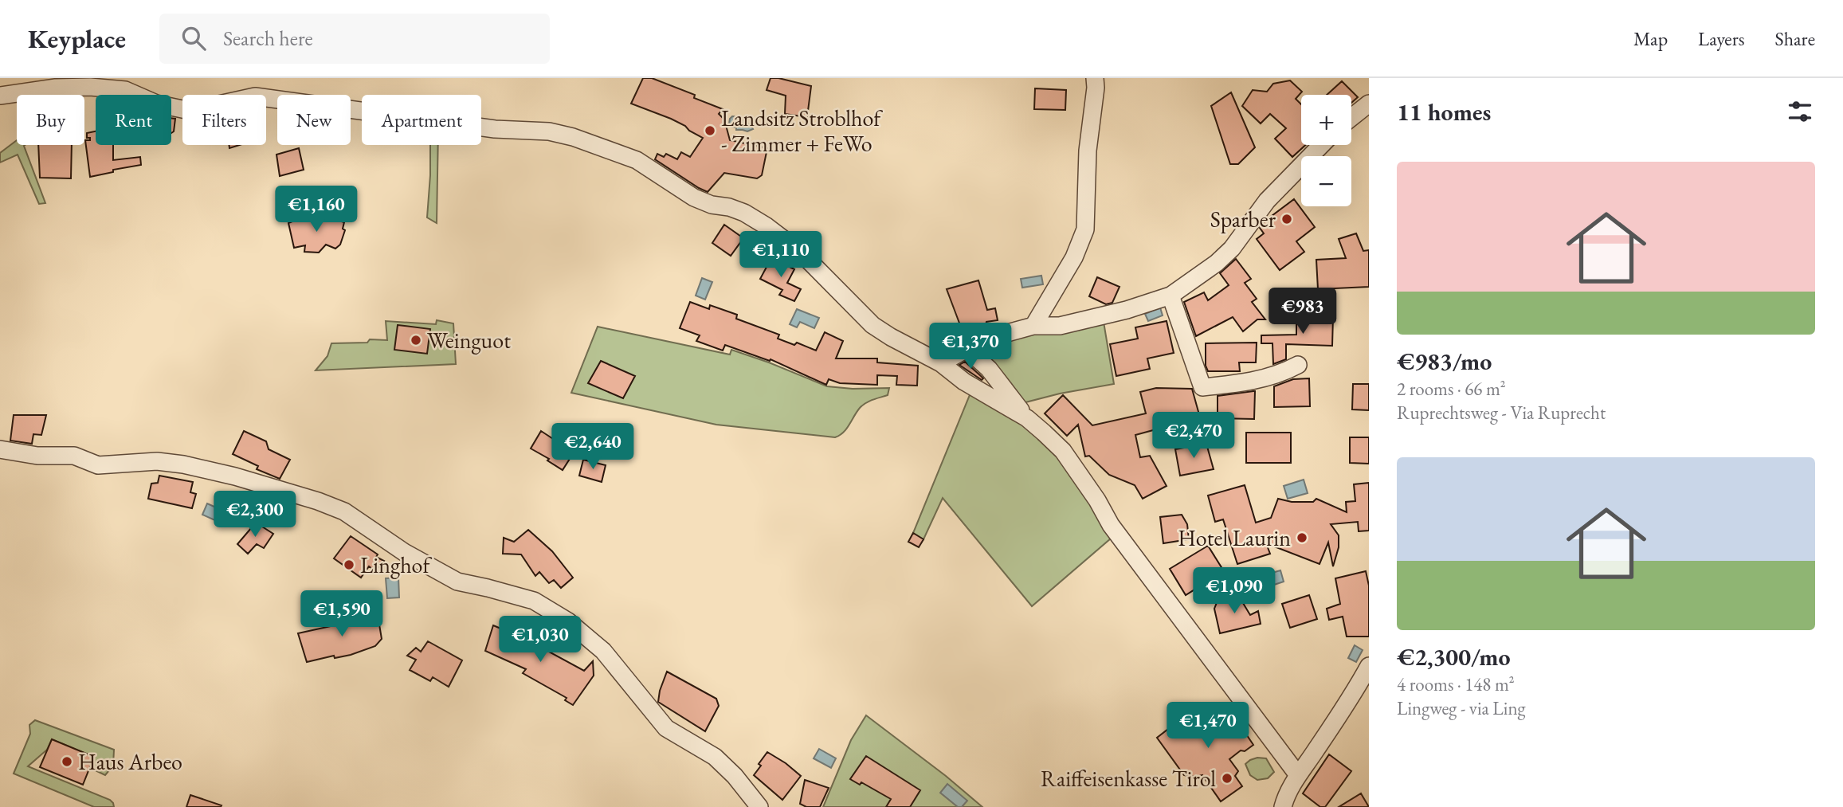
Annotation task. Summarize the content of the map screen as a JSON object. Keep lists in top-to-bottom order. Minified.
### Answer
{"places":["Landsitz Stroblhof - Zimmer + FeWo","Sparber","Weinguot","Hotel Laurin","Linghof","Haus Arbeo","Raiffeisenkasse Tirol"],"page":{"header":"Keyplace","search":"Search here","nav":["Map","Layers","Share"],"heading":"11 homes","map_buttons":["+","−"],"chip":["Buy","Rent","Filters","New","Apartment"],"list":[{"name":"€983/mo","note":"2 rooms · 66 m² · Ruprechtsweg - Via Ruprecht"},{"name":"€2,300/mo","note":"4 rooms · 148 m² · Lingweg - via Ling"}],"price":["€1,160","€1,110","€983","€1,370","€2,470","€2,640","€2,300","€1,090","€1,590","€1,030","€1,470"]}}
